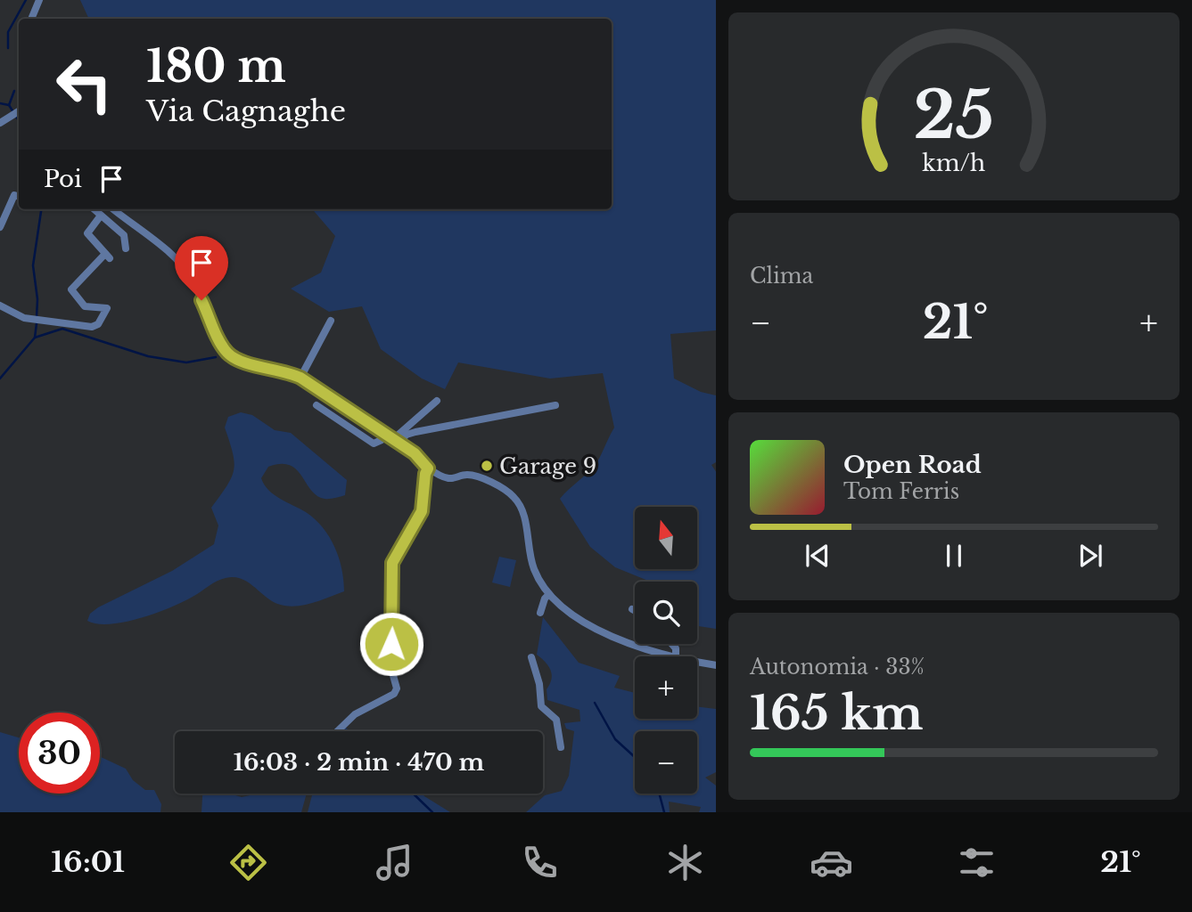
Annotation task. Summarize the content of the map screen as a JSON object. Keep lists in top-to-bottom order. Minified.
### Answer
{"places":["Garage 9"],"north":"top","page":{"turn":["180 m","Via Cagnaghe"],"then":"Poi","tile":["Clima",["Autonomia · 33%","165 km"]],"heat":["−","21°","+"],"song":["Open Road","Tom Ferris"],"map_buttons":["+","−"],"limit":"30","trip":"16:03 · 2 min · 470 m","tabs":["16:01","21°"],"gauge":["25","km/h"]}}
